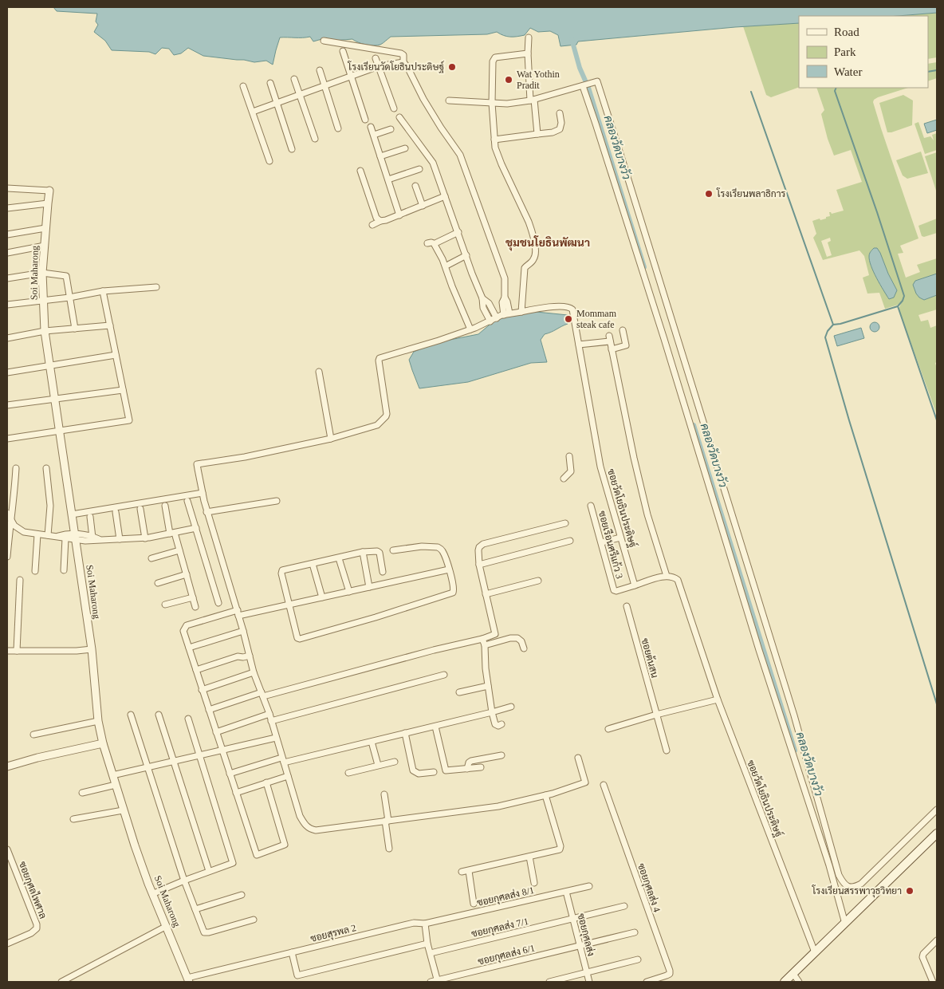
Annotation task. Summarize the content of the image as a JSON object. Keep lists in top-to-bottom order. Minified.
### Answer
{"streets":{"street":["Soi Maharong","ซอยวัดโยธินประดิษฐ์","ซอยเรือนศรีแก้ว 3","ซอยต้นสน","ซอยกุศลส่ง 4","ซอยกุศลไพศาล","ซอยกุศลส่ง 8/1","ซอยกุศลส่ง 7/1","ซอยสุรพล 2","ซอยกุศลส่ง","ซอยกุศลส่ง 6/1"]},"crossings":[["Soi Maharong","ซอยสุรพล 2"],["ซอยวัดโยธินประดิษฐ์","ซอยเรือนศรีแก้ว 3"],["ซอยกุศลส่ง 8/1","ซอยสุรพล 2"],["ซอยกุศลส่ง 8/1","ซอยกุศลส่ง"],["ซอยกุศลส่ง 7/1","ซอยกุศลส่ง"],["ซอยกุศลส่ง","ซอยกุศลส่ง 6/1"]],"districts":["ชุมชนโยธินพัฒนา"],"water":["คลองวัดบางวัว"],"places":["โรงเรียนวัดโยธินประดิษฐ์","Wat Yothin Pradit","โรงเรียนพลาธิการ","Mommam steak cafe","โรงเรียนสรรพาวุธวิทยา"],"legend":["Road","Park","Water"]}
